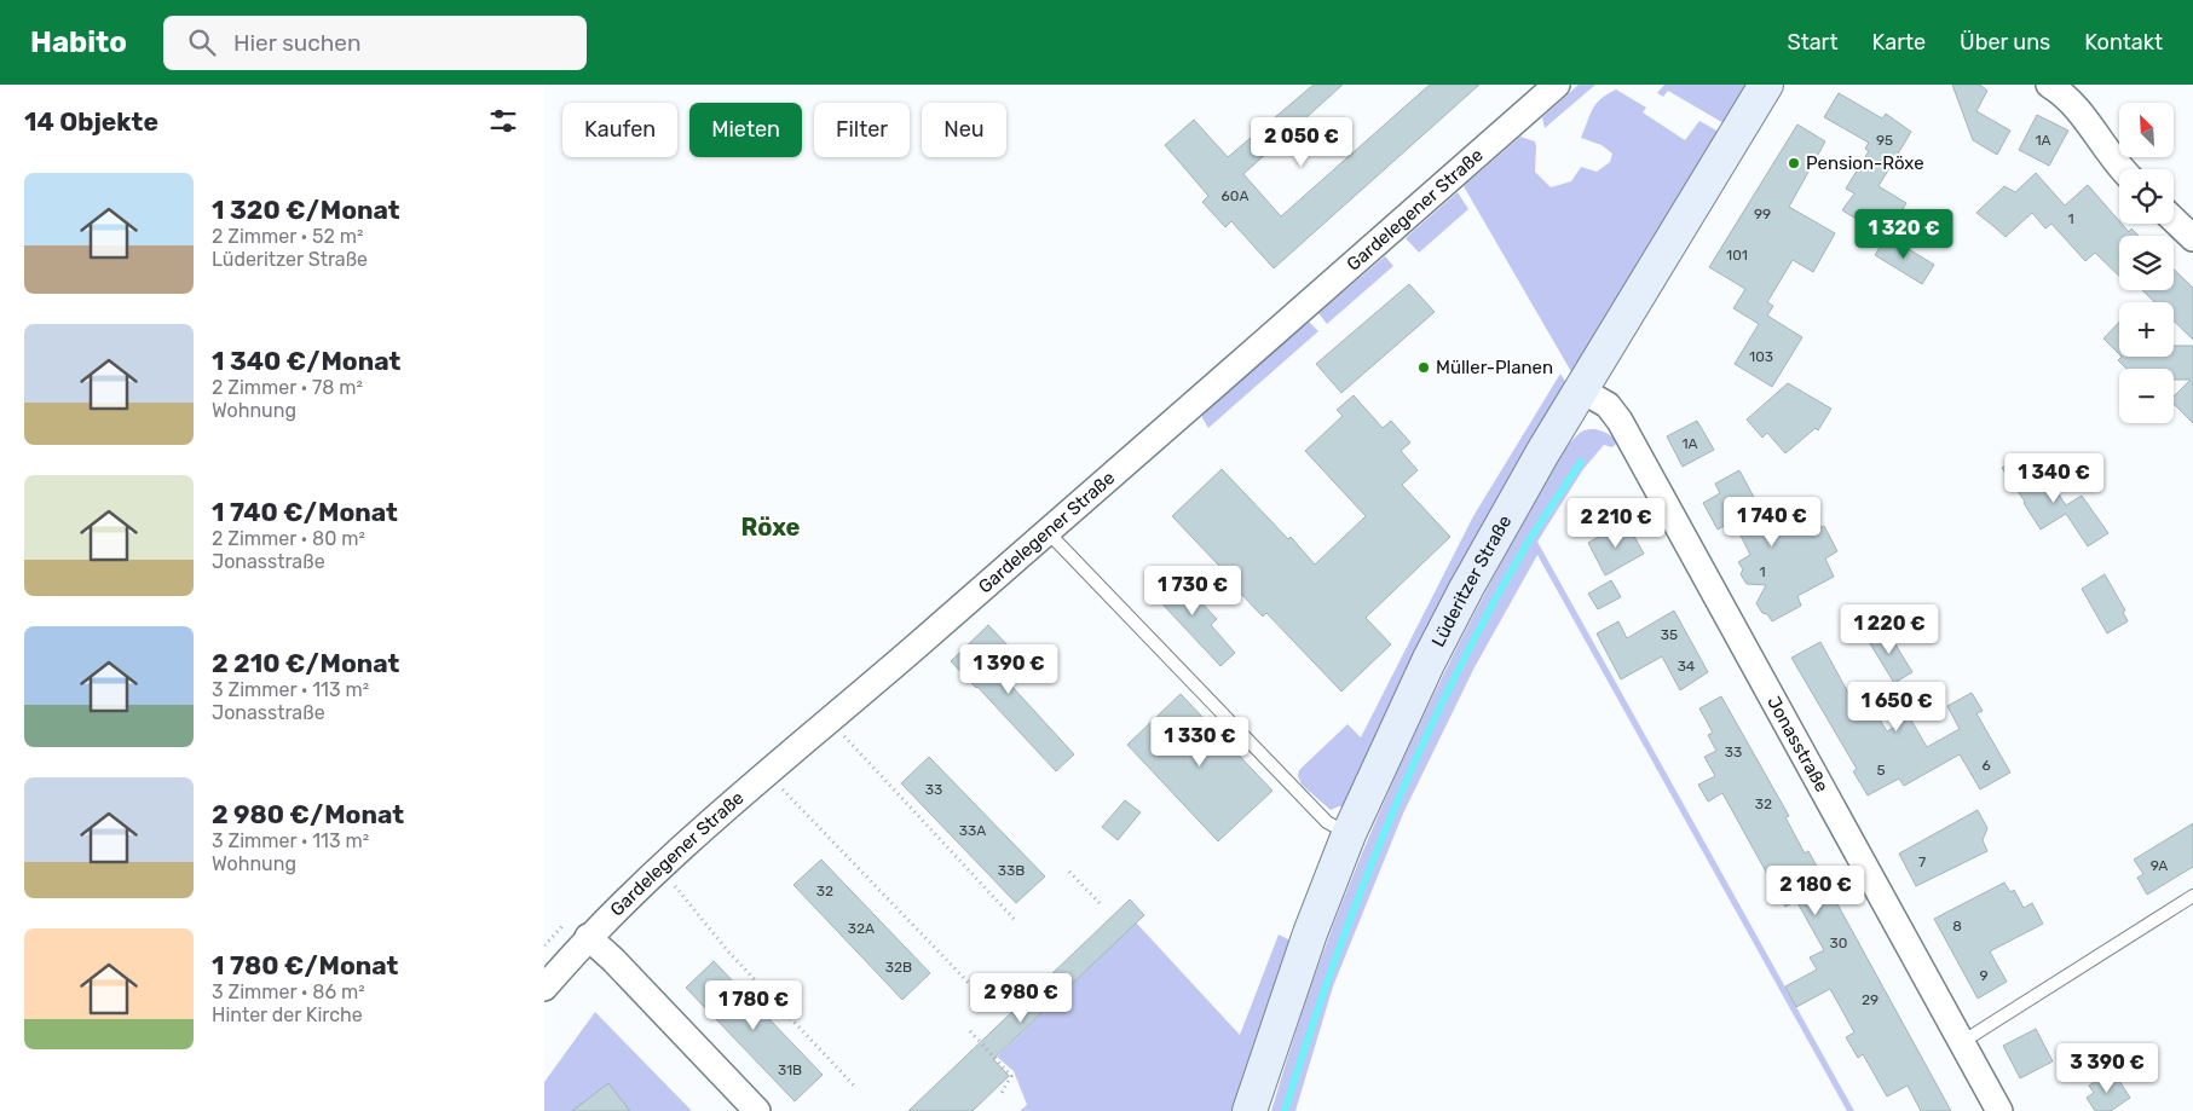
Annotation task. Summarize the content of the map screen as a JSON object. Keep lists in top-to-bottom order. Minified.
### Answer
{"streets":{"main road":["Lüderitzer Straße"],"street":["Gardelegener Straße","Jonasstraße"]},"crossings":[["Lüderitzer Straße","Jonasstraße"]],"districts":["Röxe"],"places":["Pension-Röxe","Müller-Planen"],"house_numbers":["95","1A","60A","99","1","101","103","1A","1","35","34","33","6","5","33","32","33A","7","9A","33B","32","8","32A","30","32B","9","29","31B"],"north":"top left","page":{"header":"Habito","search":"Hier suchen","nav":["Start","Karte","Über uns","Kontakt"],"heading":"14 Objekte","map_buttons":["+","−"],"chip":["Kaufen","Mieten","Filter","Neu"],"price":["2 050 €","1 320 €","1 340 €","1 740 €","2 210 €","1 730 €","1 220 €","1 390 €","1 650 €","1 330 €","2 180 €","2 980 €","1 780 €","3 390 €"],"list":[{"name":"1 320 €/Monat","note":"2 Zimmer · 52 m² · Lüderitzer Straße"},{"name":"1 340 €/Monat","note":"2 Zimmer · 78 m² · Wohnung"},{"name":"1 740 €/Monat","note":"2 Zimmer · 80 m² · Jonasstraße"},{"name":"2 210 €/Monat","note":"3 Zimmer · 113 m² · Jonasstraße"},{"name":"2 980 €/Monat","note":"3 Zimmer · 113 m² · Wohnung"},{"name":"1 780 €/Monat","note":"3 Zimmer · 86 m² · Hinter der Kirche"}]}}
